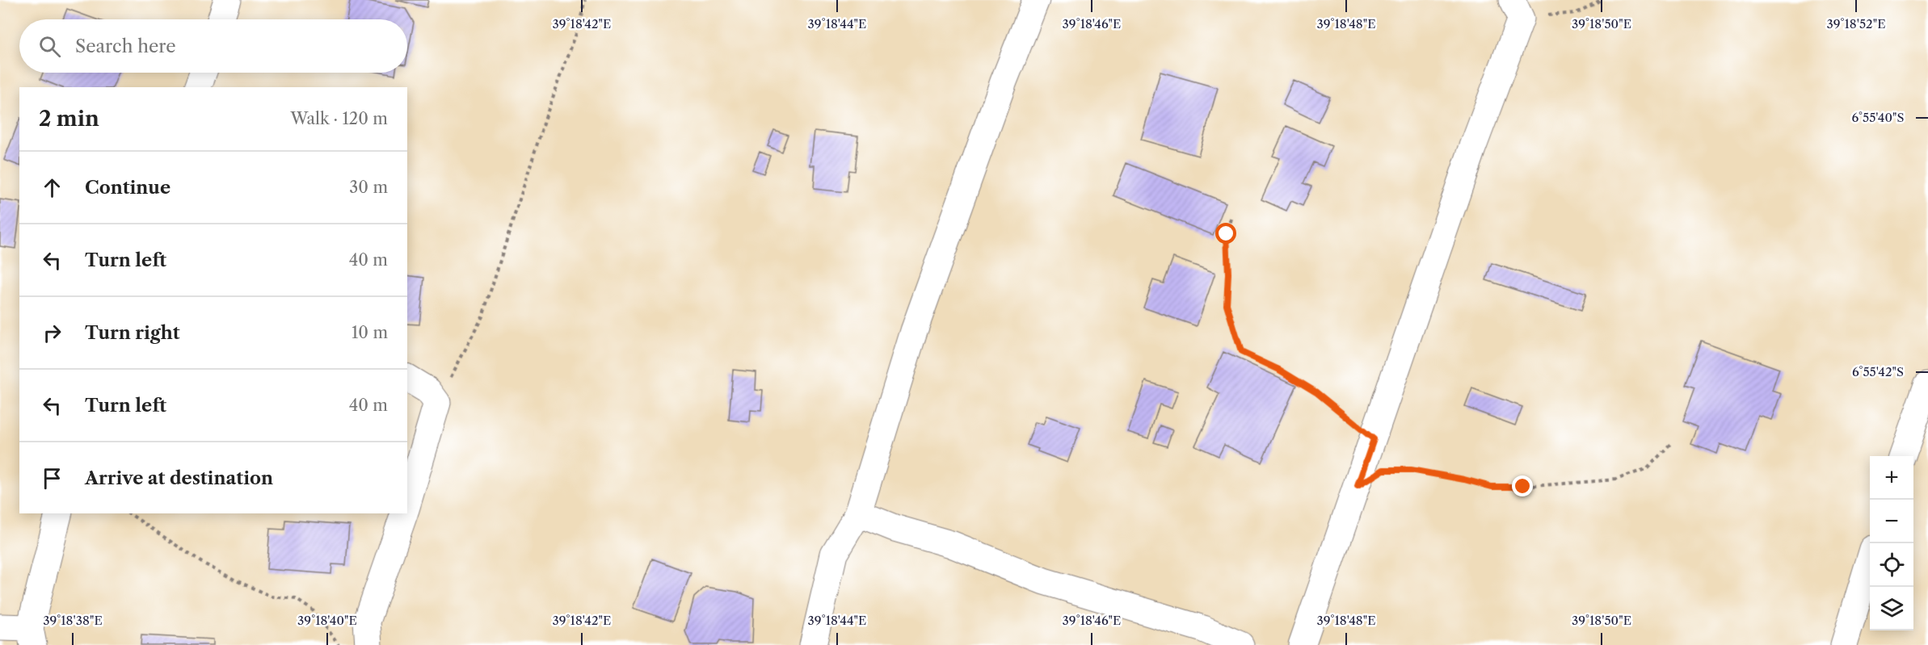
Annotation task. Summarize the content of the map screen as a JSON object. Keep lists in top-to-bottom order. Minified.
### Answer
{"page":{"search":"Search here","heading":["2 min","Walk · 120 m"],"list":[["Continue","30 m"],["Turn left","40 m"],["Turn right","10 m"],["Turn left","40 m"],"Arrive at destination"],"map_buttons":["+","−"]},"coordinates":["39°18'42\"E","39°18'44\"E","39°18'46\"E","39°18'48\"E","39°18'50\"E","39°18'52\"E","6°55'40\"S","6°55'42\"S","39°18'38\"E","39°18'40\"E"]}
